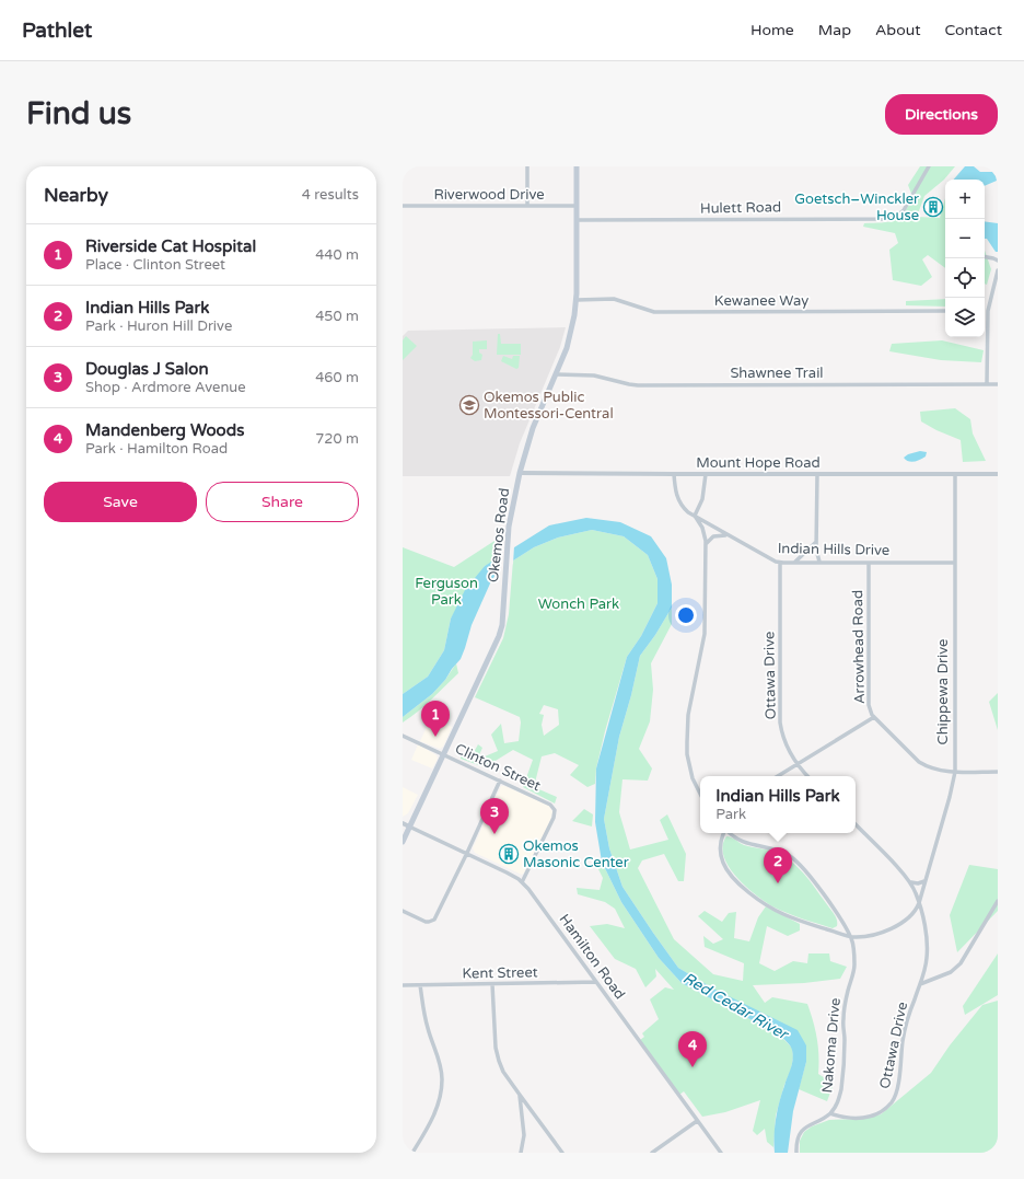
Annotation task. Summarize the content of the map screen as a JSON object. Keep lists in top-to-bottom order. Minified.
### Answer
{"streets":{"main road":["Okemos Road"],"street":["Riverwood Drive","Hulett Road","Kewanee Way","Shawnee Trail","Mount Hope Road","Indian Hills Drive","Arrowhead Road","Ottawa Drive","Chippewa Drive","Clinton Street","Hamilton Road","Kent Street","Nakoma Drive"]},"crossings":[["Riverwood Drive","Okemos Road"],["Hulett Road","Okemos Road"],["Kewanee Way","Okemos Road"],["Shawnee Trail","Okemos Road"],["Mount Hope Road","Okemos Road"],["Mount Hope Road","Indian Hills Drive"],["Mount Hope Road","Chippewa Drive"],["Okemos Road","Clinton Street"],["Okemos Road","Hamilton Road"],["Indian Hills Drive","Arrowhead Road"],["Indian Hills Drive","Ottawa Drive"],["Indian Hills Drive","Chippewa Drive"],["Arrowhead Road","Chippewa Drive"],["Ottawa Drive","Chippewa Drive"],["Ottawa Drive","Nakoma Drive"],["Clinton Street","Hamilton Road"],["Hamilton Road","Kent Street"]],"water":["Red Cedar River"],"parks":["Ferguson Park","Wonch Park"],"places":{"building":["Goetsch–Winckler House","Okemos Masonic Center"],"school or university":["Okemos Public Montessori-Central"]},"page":{"header":"Pathlet","nav":["Home","Map","About","Contact"],"buttons":["Directions",["Save","Share"]],"title":"Find us","heading":["Nearby","4 results"],"map_buttons":["+","−"],"list":[{"mark":"1","name":"Riverside Cat Hospital","note":"Place · Clinton Street","value":"440 m"},{"mark":"2","name":"Indian Hills Park","note":"Park · Huron Hill Drive","value":"450 m"},{"mark":"3","name":"Douglas J Salon","note":"Shop · Ardmore Avenue","value":"460 m"},{"mark":"4","name":"Mandenberg Woods","note":"Park · Hamilton Road","value":"720 m"}],"pins":["1","3","2","4"],"popup":["Indian Hills Park","Park"]}}
